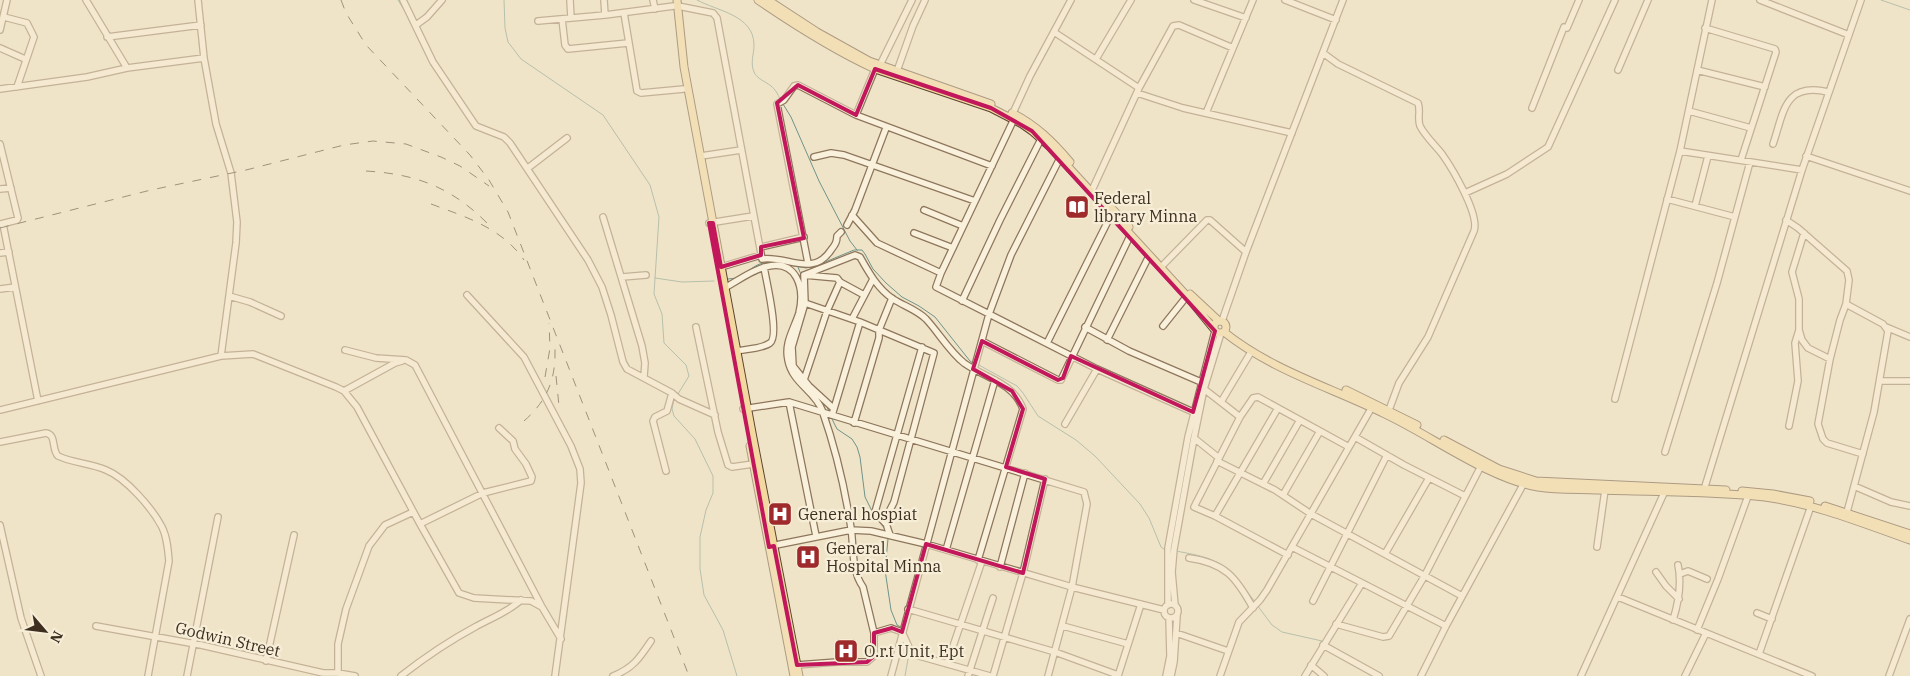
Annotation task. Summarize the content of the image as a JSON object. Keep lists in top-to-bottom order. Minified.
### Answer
{"streets":{"street":["Godwin Street"]},"places":{"library":["Federal library Minna"],"hospital":["General hospiat","General Hospital Minna","O.r.t Unit, Ept"]},"north":"bottom right"}
